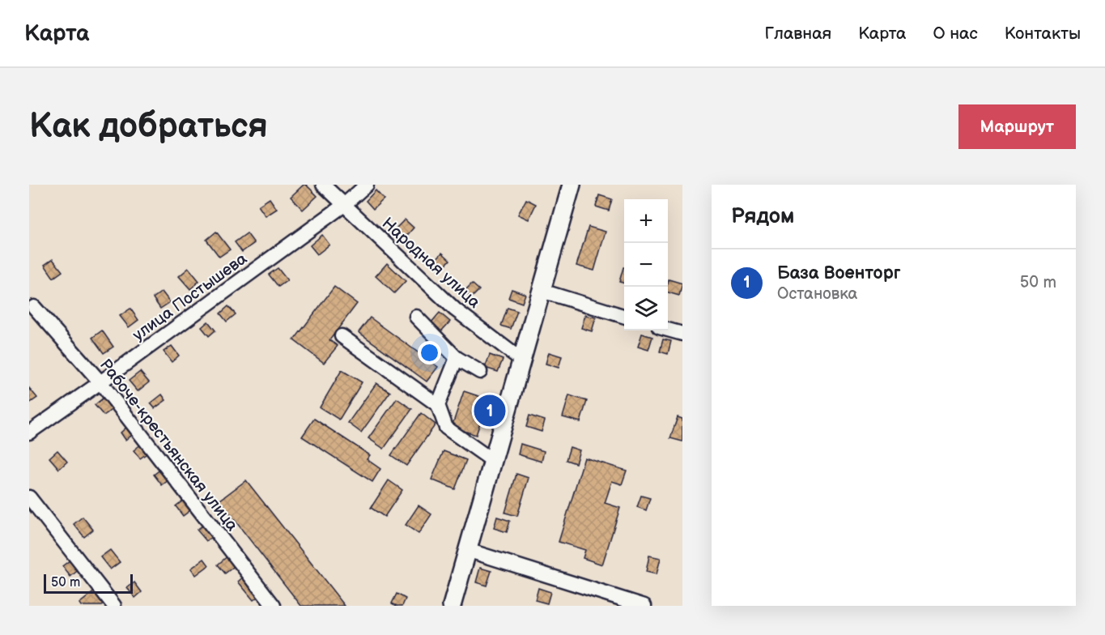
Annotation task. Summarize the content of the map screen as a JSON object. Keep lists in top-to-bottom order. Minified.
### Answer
{"streets":{"street":["Народная улица","улица Постышева","Рабоче-крестьянская улица"]},"crossings":[["Народная улица","улица Постышева"],["улица Постышева","Рабоче-крестьянская улица"]],"scale_bar":"50 m","page":{"header":"Карта","nav":["Главная","Карта","О нас","Контакты"],"buttons":"Маршрут","title":"Как добраться","heading":"Рядом","map_buttons":["+","−"],"list":[{"mark":"1","name":"База Военторг","note":"Остановка","value":"50 m"}],"pins":"1","scale":"50 m"}}
